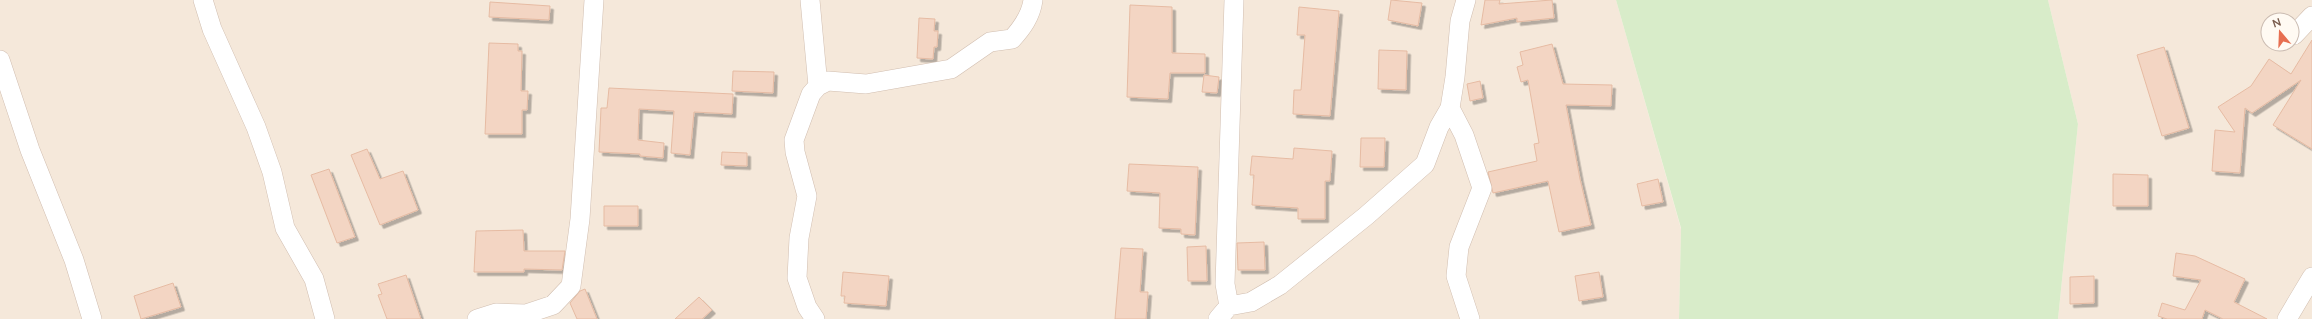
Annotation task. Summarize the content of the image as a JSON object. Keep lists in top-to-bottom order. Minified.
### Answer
{"north":"top"}
